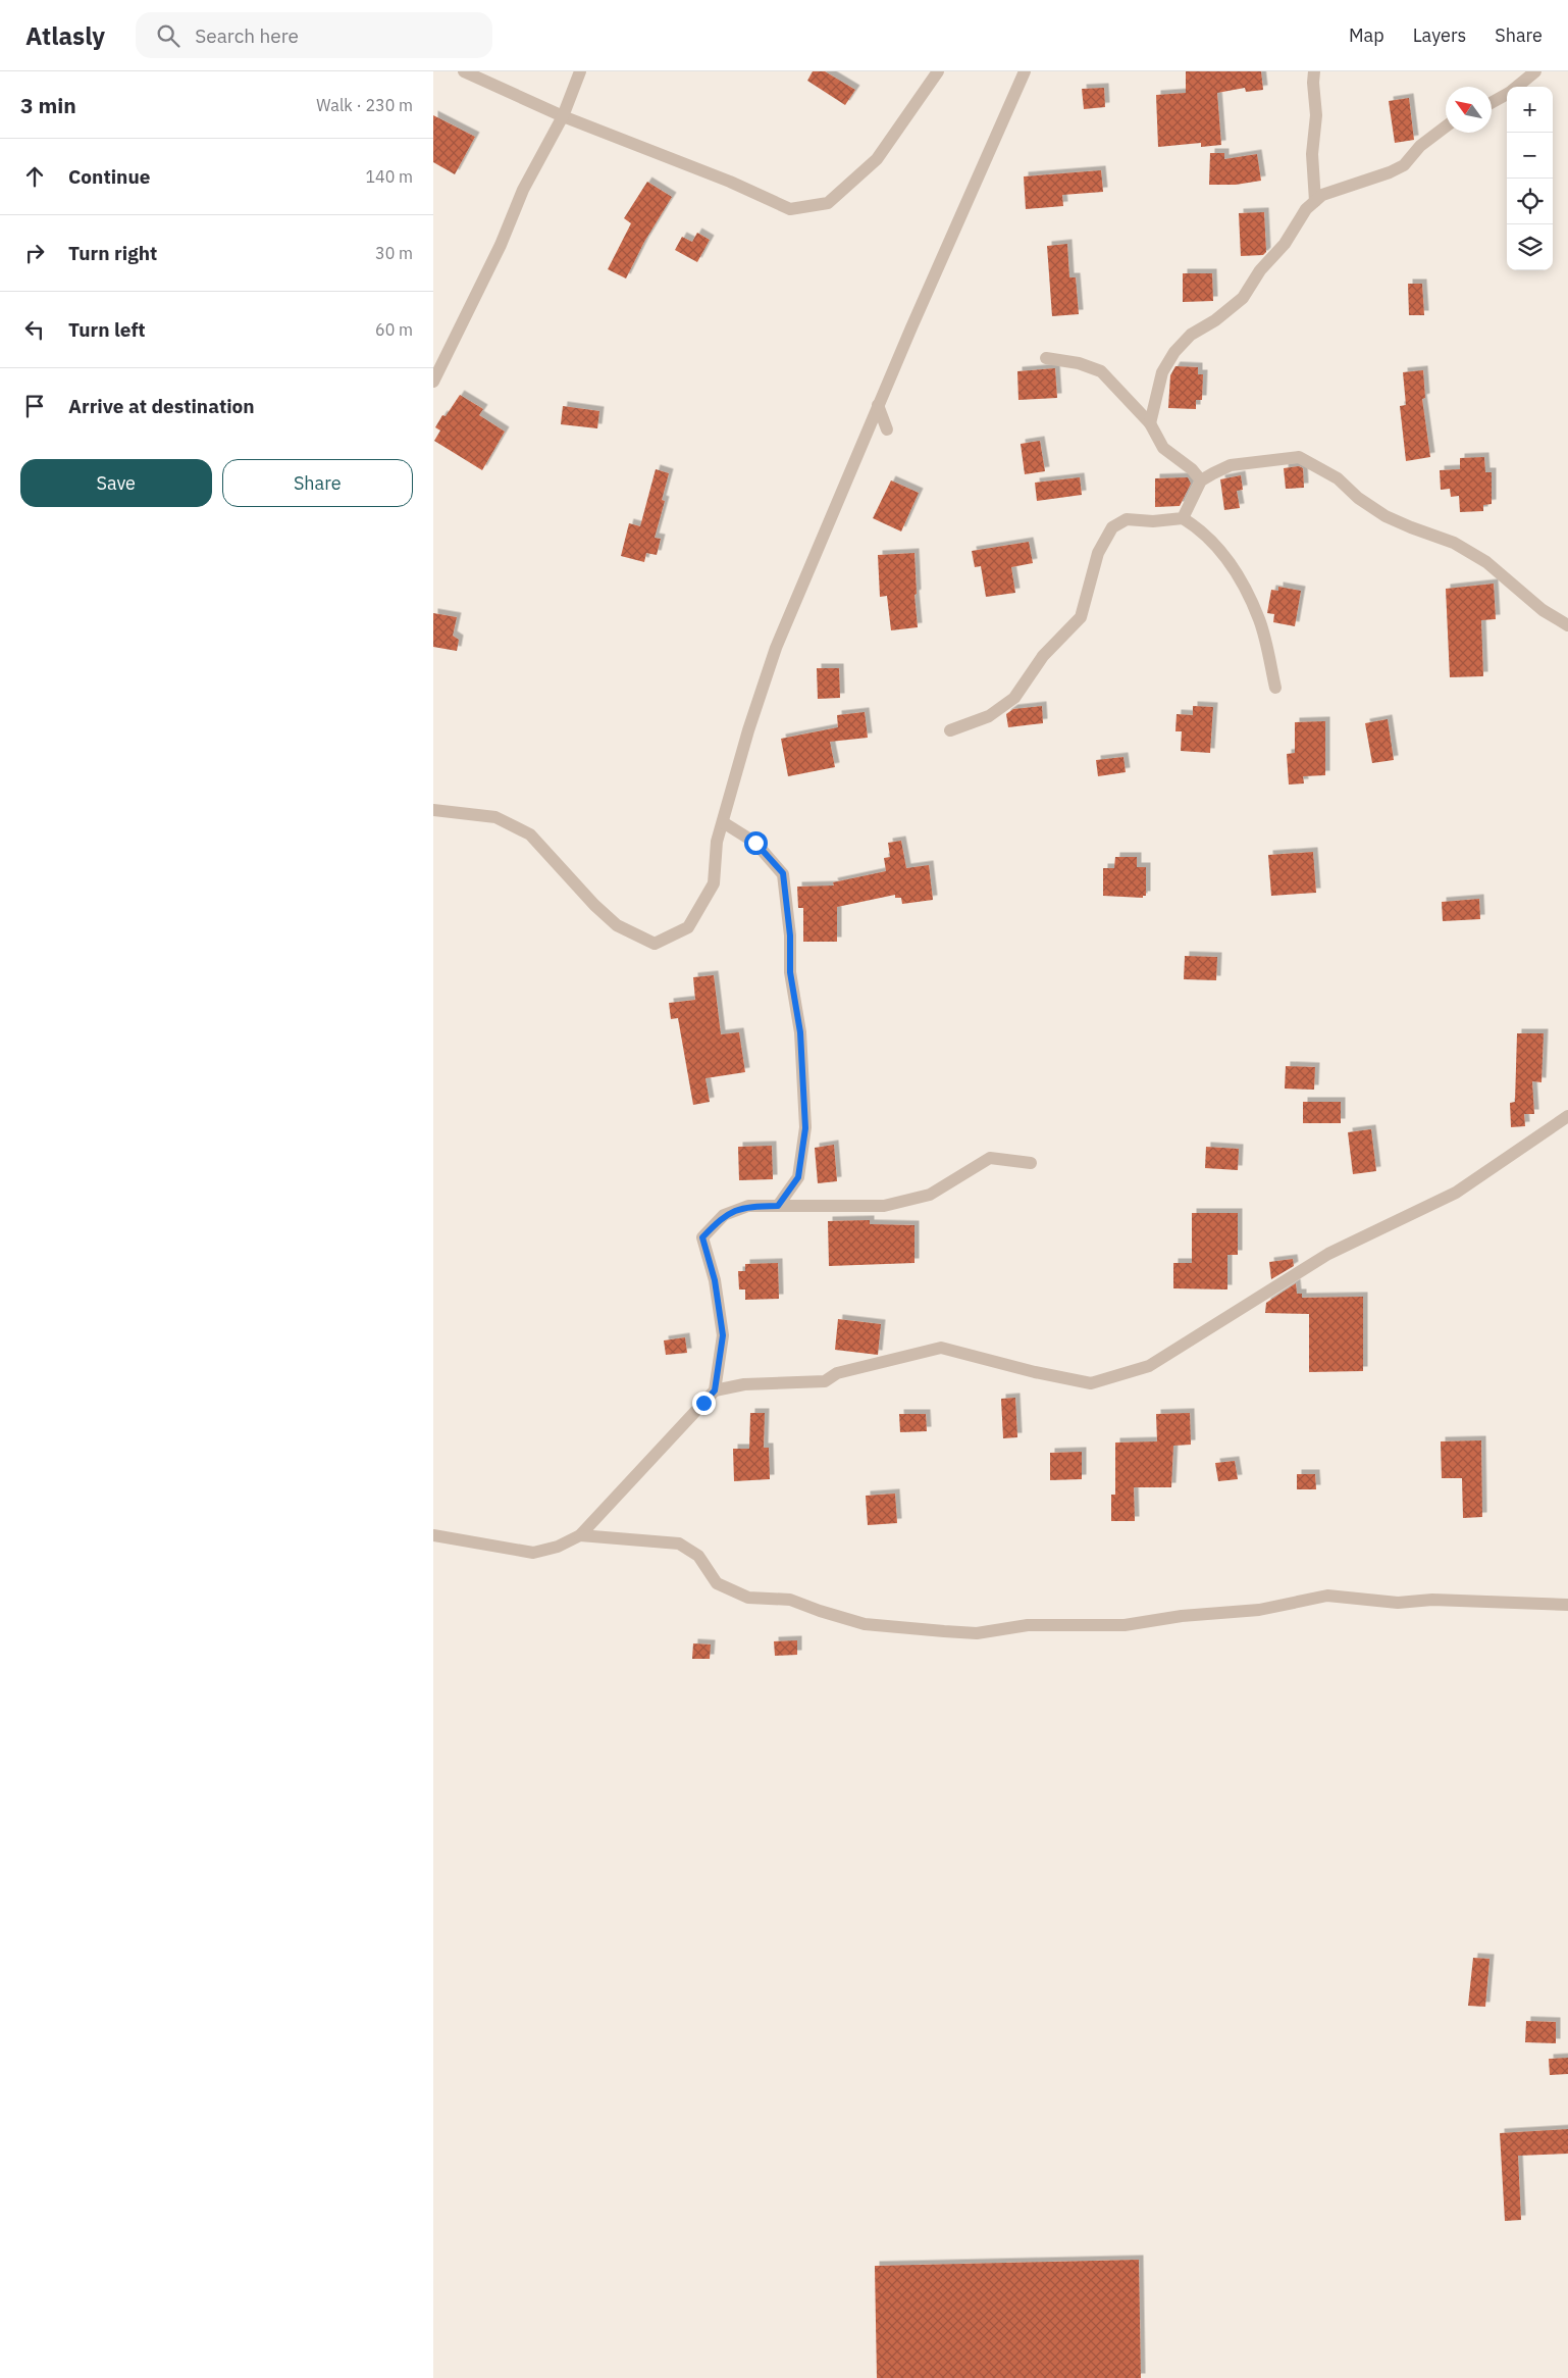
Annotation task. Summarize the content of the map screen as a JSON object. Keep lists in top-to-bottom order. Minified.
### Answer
{"north":"top left","page":{"header":"Atlasly","search":"Search here","nav":["Map","Layers","Share"],"heading":["3 min","Walk · 230 m"],"map_buttons":["+","−"],"list":[["Continue","140 m"],["Turn right","30 m"],["Turn left","60 m"],"Arrive at destination"],"buttons":["Save","Share"]}}
